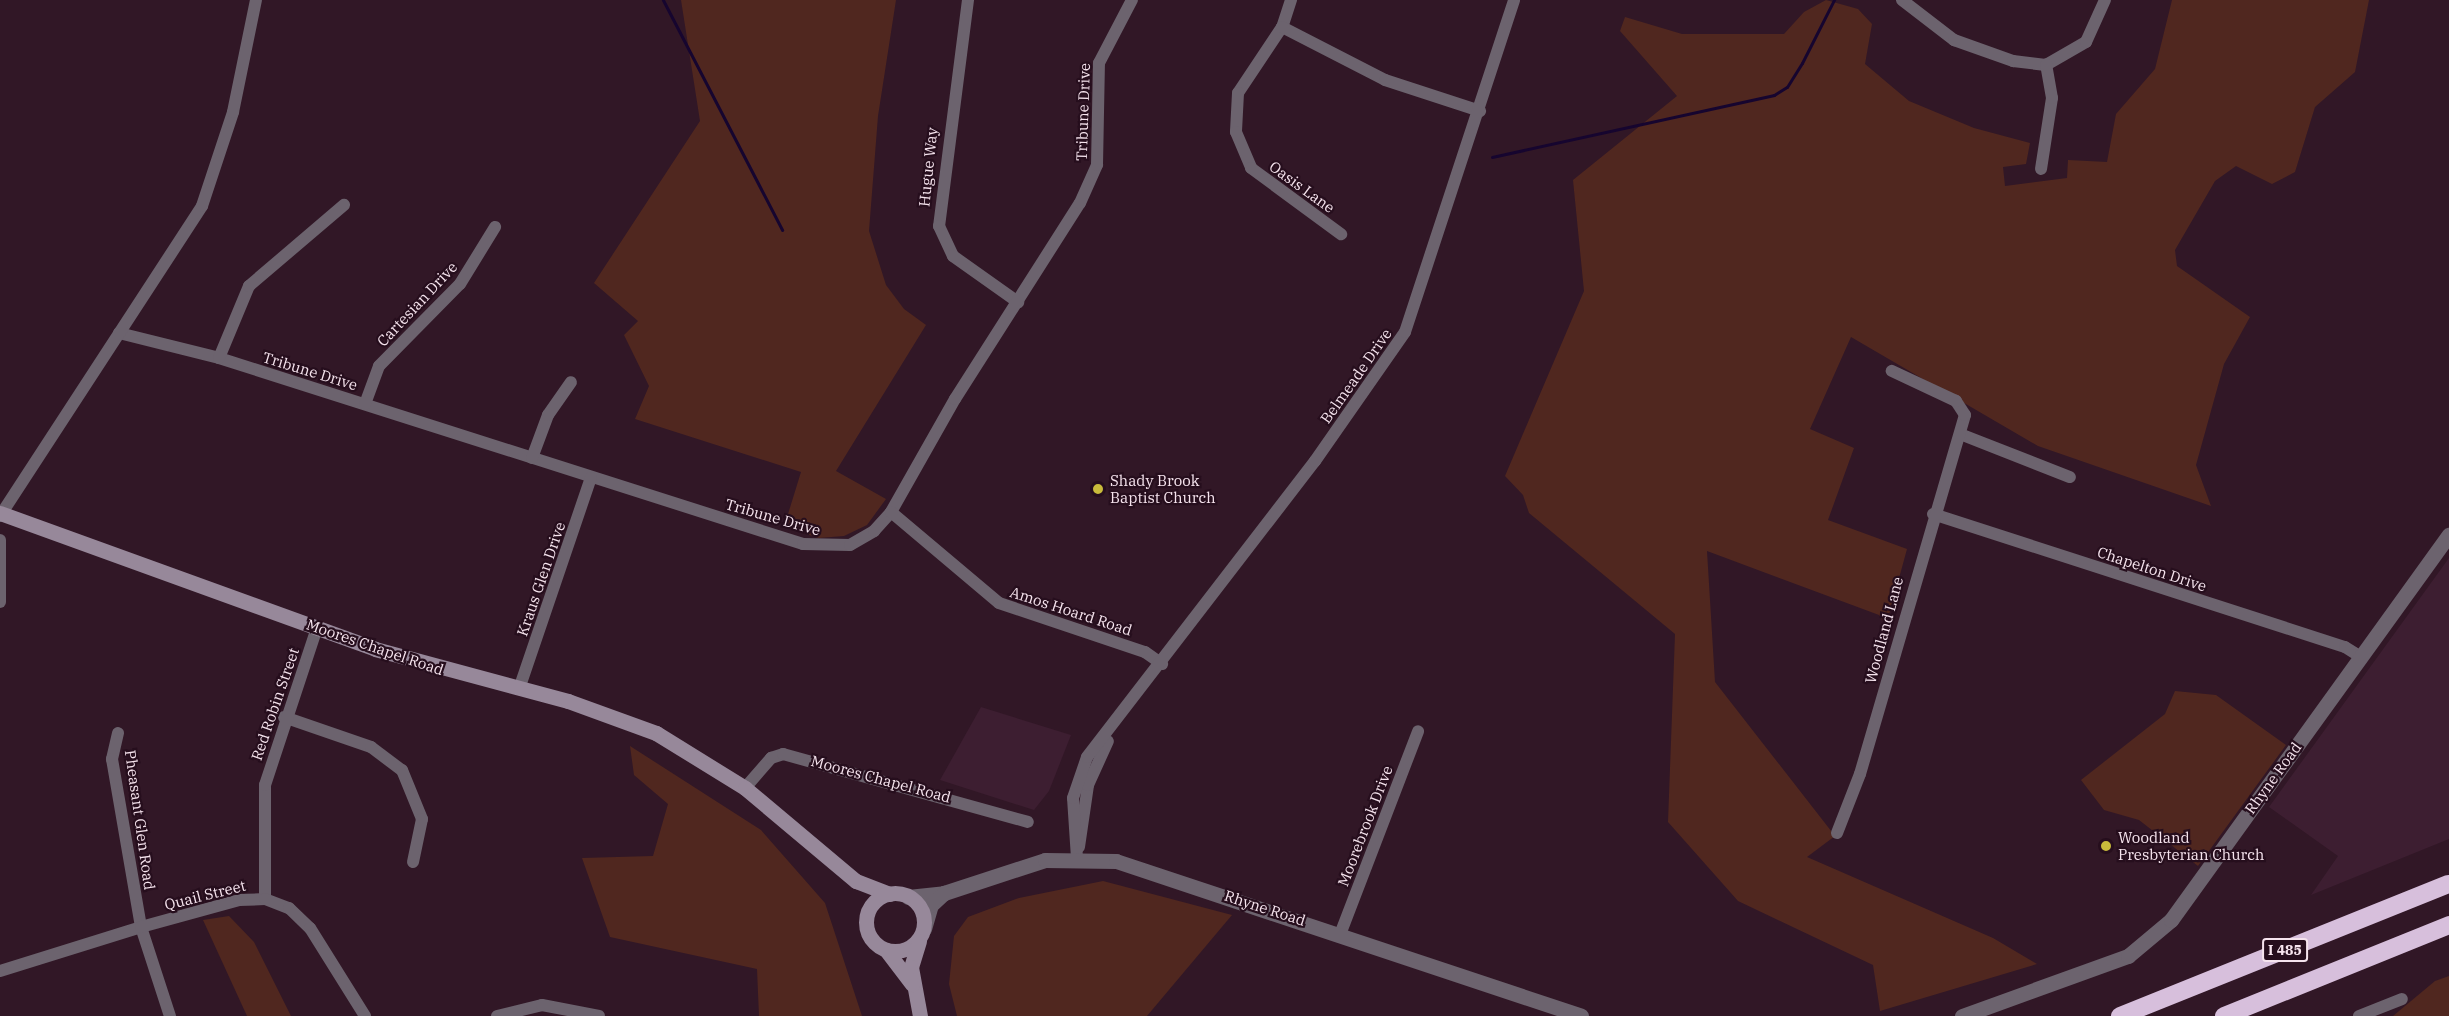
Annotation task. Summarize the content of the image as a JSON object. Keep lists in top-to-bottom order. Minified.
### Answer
{"streets":{"highway":["I 485"],"main road":["Moores Chapel Road"],"street":["Tribune Drive","Hugue Way","Oasis Lane","Cartesian Drive","Belmeade Drive","Chapelton Drive","Kraus Glen Drive","Amos Hoard Road","Woodland Lane","Red Robin Street","Rhyne Road","Pheasant Glen Road","Moorebrook Drive","Quail Street"]},"crossings":[["Tribune Drive","Hugue Way"],["Tribune Drive","Cartesian Drive"],["Tribune Drive","Kraus Glen Drive"],["Tribune Drive","Amos Hoard Road"],["Belmeade Drive","Amos Hoard Road"],["Belmeade Drive","Rhyne Road"],["Chapelton Drive","Woodland Lane"],["Chapelton Drive","Rhyne Road"],["Kraus Glen Drive","Moores Chapel Road"],["Moores Chapel Road","Red Robin Street"],["Moores Chapel Road","Rhyne Road"],["Red Robin Street","Quail Street"],["Rhyne Road","Moorebrook Drive"],["Pheasant Glen Road","Quail Street"]],"places":["Shady Brook Baptist Church","Woodland Presbyterian Church"]}
